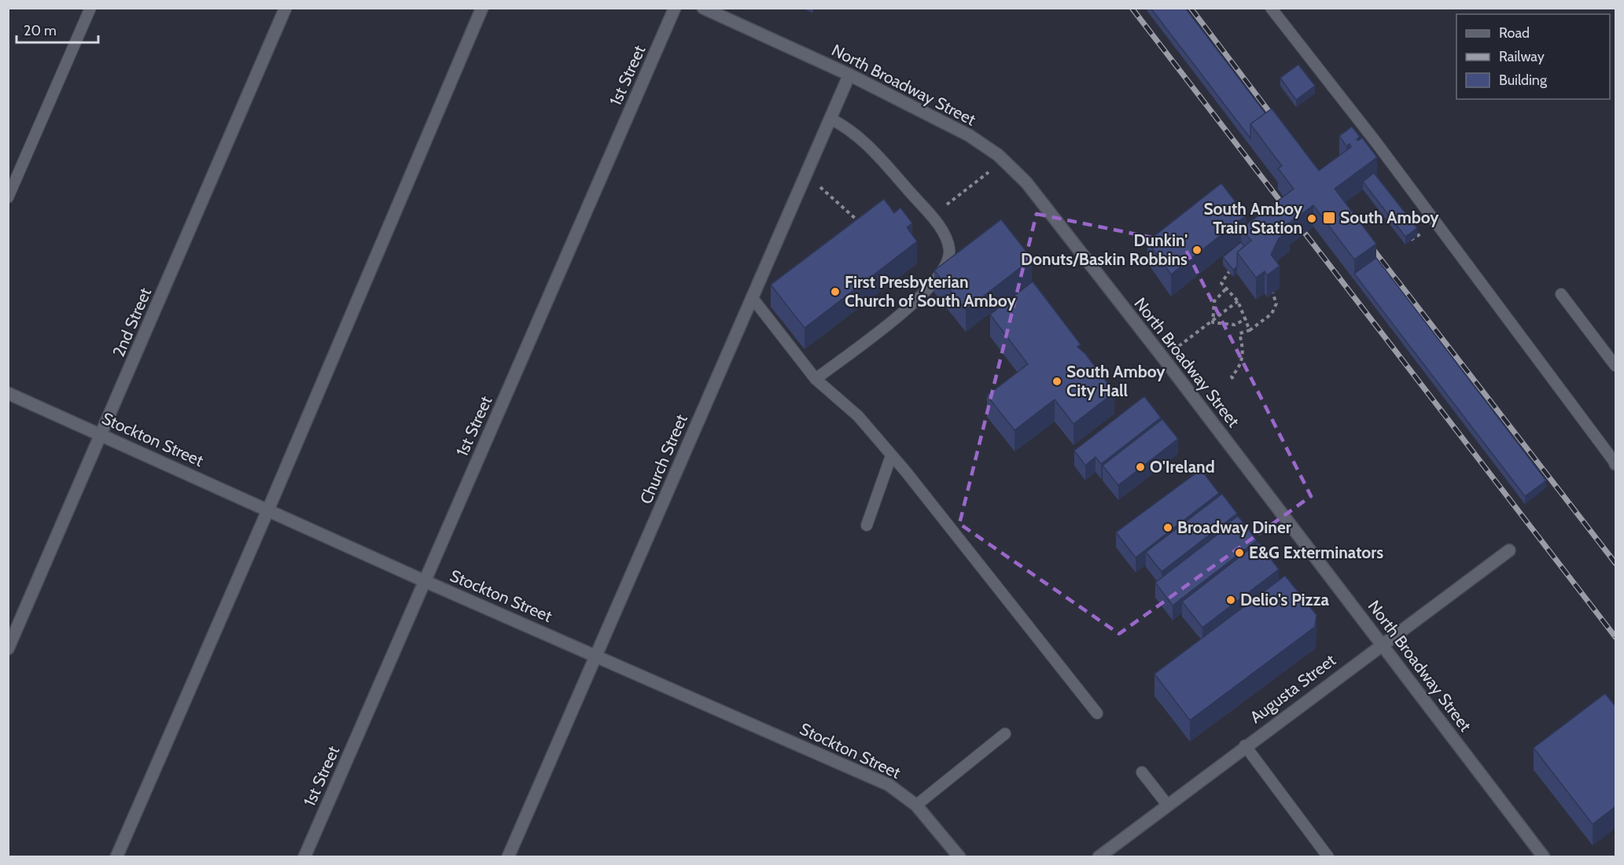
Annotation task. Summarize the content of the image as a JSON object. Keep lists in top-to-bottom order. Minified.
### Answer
{"streets":{"street":["1st Street","North Broadway Street","2nd Street","Stockton Street","Church Street","Augusta Street"]},"crossings":[["1st Street","Stockton Street"],["North Broadway Street","Church Street"],["North Broadway Street","Augusta Street"],["2nd Street","Stockton Street"],["Stockton Street","Church Street"]],"places":{"transit":["South Amboy"],"other":["South Amboy Train Station","Dunkin' Donuts/Baskin Robbins","First Presbyterian Church of South Amboy","South Amboy City Hall","O'Ireland","Broadway Diner","E&G Exterminators","Delio's Pizza"]},"legend":["Road","Railway","Building"],"scale_bar":"20 m"}
